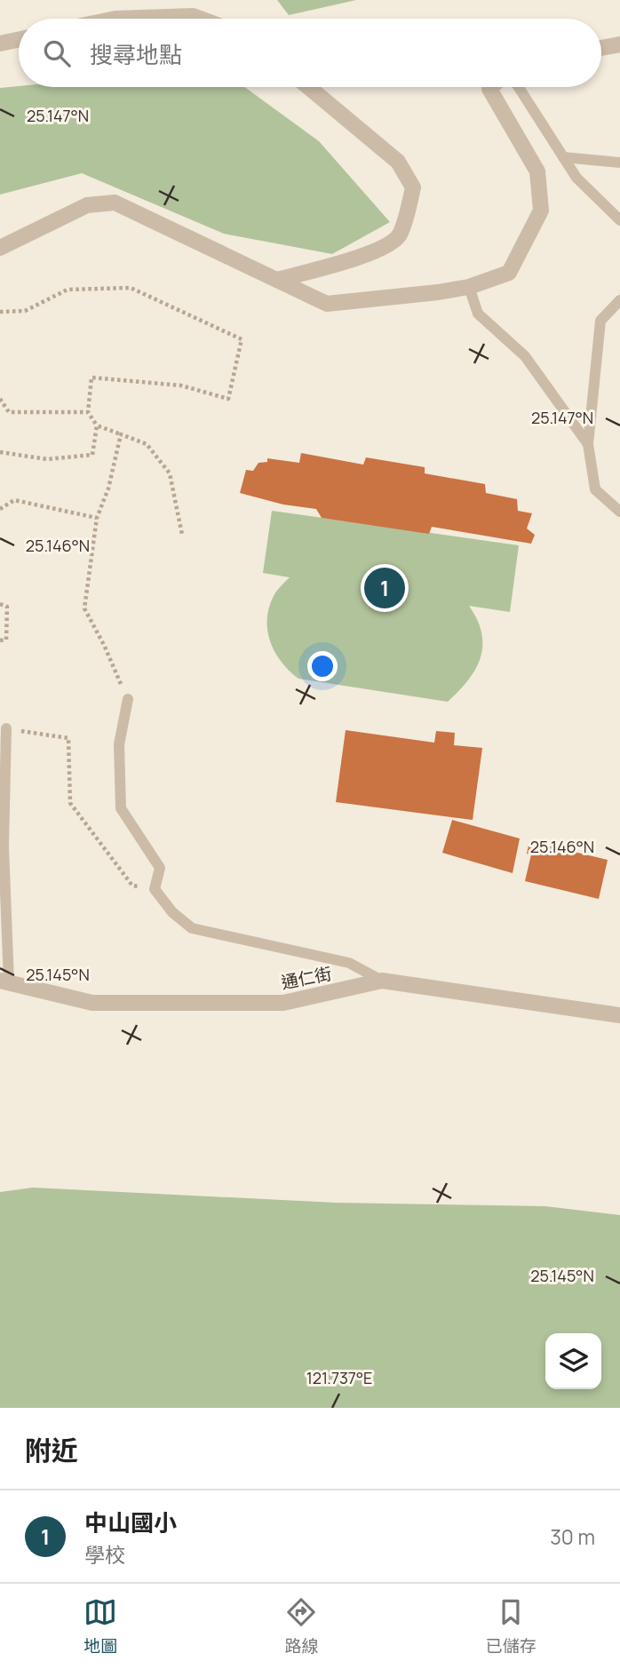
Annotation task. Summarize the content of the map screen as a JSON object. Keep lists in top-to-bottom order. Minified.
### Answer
{"streets":{"street":["通仁街"]},"page":{"search":"搜尋地點","pins":"1","heading":"附近","list":[{"mark":"1","name":"中山國小","note":"學校","value":"30 m"}],"nav":["地圖","路線","已儲存"]},"coordinates":["25.147°N","25.146°N","25.145°N","121.737°E"]}
